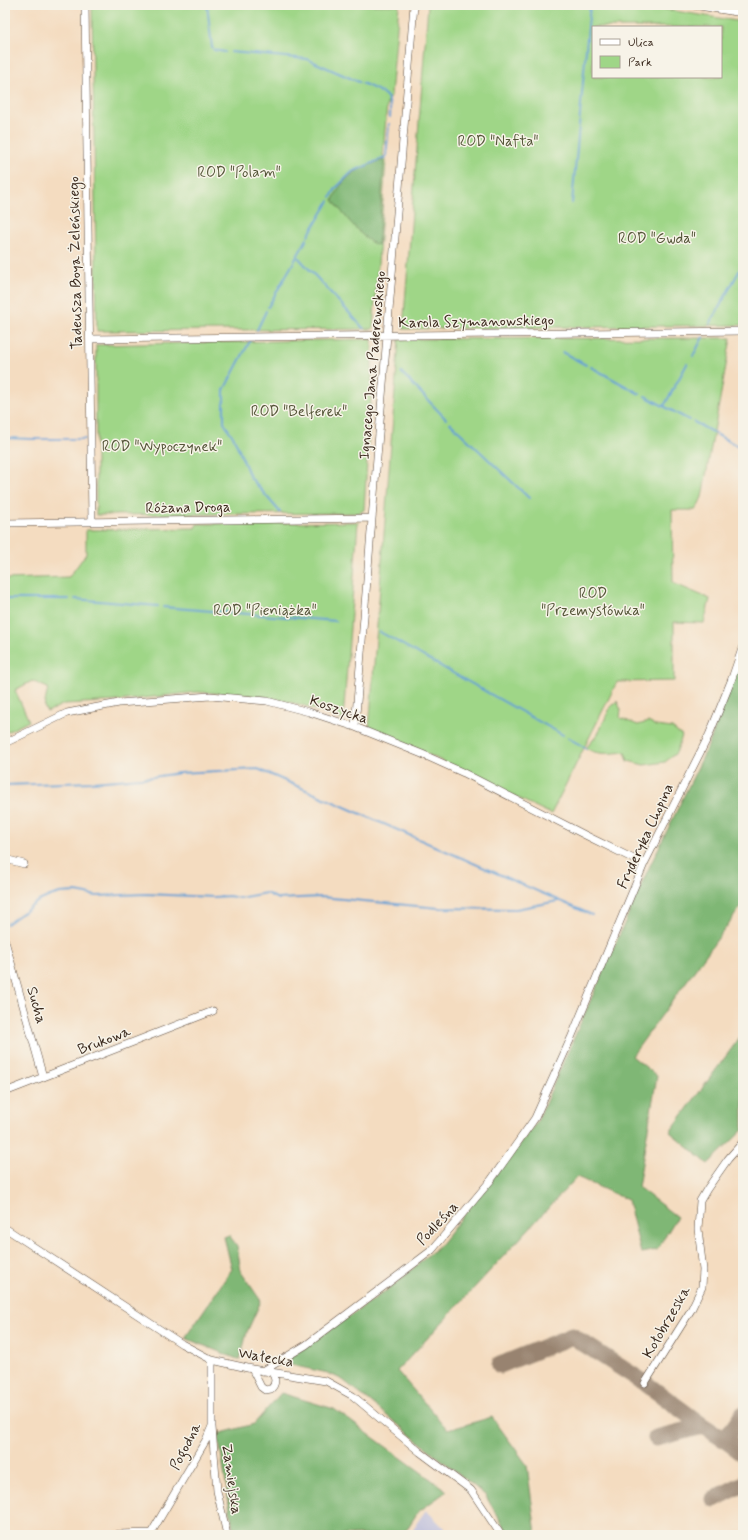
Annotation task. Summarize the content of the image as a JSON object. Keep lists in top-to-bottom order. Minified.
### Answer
{"streets":{"street":["Tadeusza Boya Żeleńskiego","Karola Szymanowskiego","Ignacego Jana Paderewskiego","Różana Droga","Koszycka","Fryderyka Chopina","Sucha","Brukowa","Podleśna","Kołobrzeska","Wałecka","Pogodna","Zamiejska"]},"crossings":[["Tadeusza Boya Żeleńskiego","Karola Szymanowskiego"],["Tadeusza Boya Żeleńskiego","Różana Droga"],["Karola Szymanowskiego","Ignacego Jana Paderewskiego"],["Ignacego Jana Paderewskiego","Różana Droga"],["Ignacego Jana Paderewskiego","Koszycka"],["Koszycka","Fryderyka Chopina"],["Fryderyka Chopina","Podleśna"],["Sucha","Brukowa"],["Podleśna","Wałecka"],["Wałecka","Pogodna"],["Pogodna","Zamiejska"]],"parks":["ROD \"Nafta\"","ROD \"Polam\"","ROD \"Gwda\"","ROD \"Belferek\"","ROD \"Wypoczynek\"","ROD \"Przemysłówka\"","ROD \"Pieniążka\""],"legend":["Ulica","Park"]}
